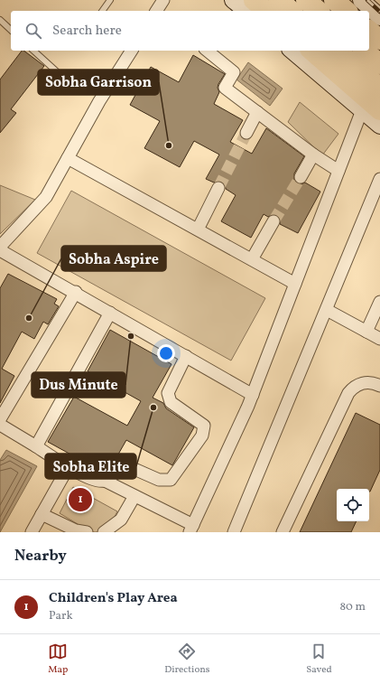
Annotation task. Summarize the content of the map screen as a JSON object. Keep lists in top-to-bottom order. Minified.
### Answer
{"places":["Sobha Garrison","Sobha Aspire","Dus Minute","Sobha Elite"],"page":{"search":"Search here","pins":"1","heading":"Nearby","list":[{"mark":"1","name":"Children's Play Area","note":"Park","value":"80 m"}],"nav":["Map","Directions","Saved"]}}
